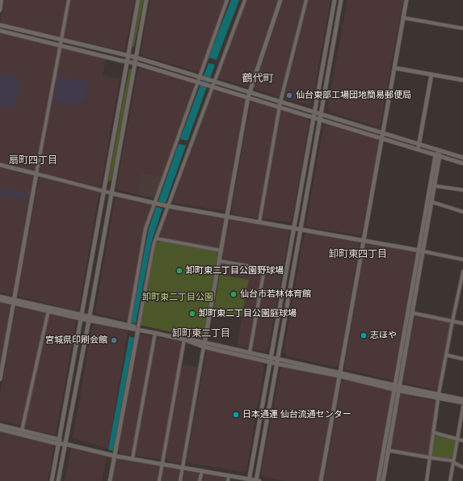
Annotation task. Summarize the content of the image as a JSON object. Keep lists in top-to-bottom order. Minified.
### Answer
{"districts":["鶴代町","扇町四丁目","卸町東四丁目","卸町東二丁目"],"parks":["卸町東二丁目公園"],"places":["仙台東部工場団地簡易郵便局","卸町東二丁目公園野球場","仙台市若林体育館","卸町東二丁目公園庭球場","志ほや","宮城県印刷会館","日本通運 仙台流通センター"]}
